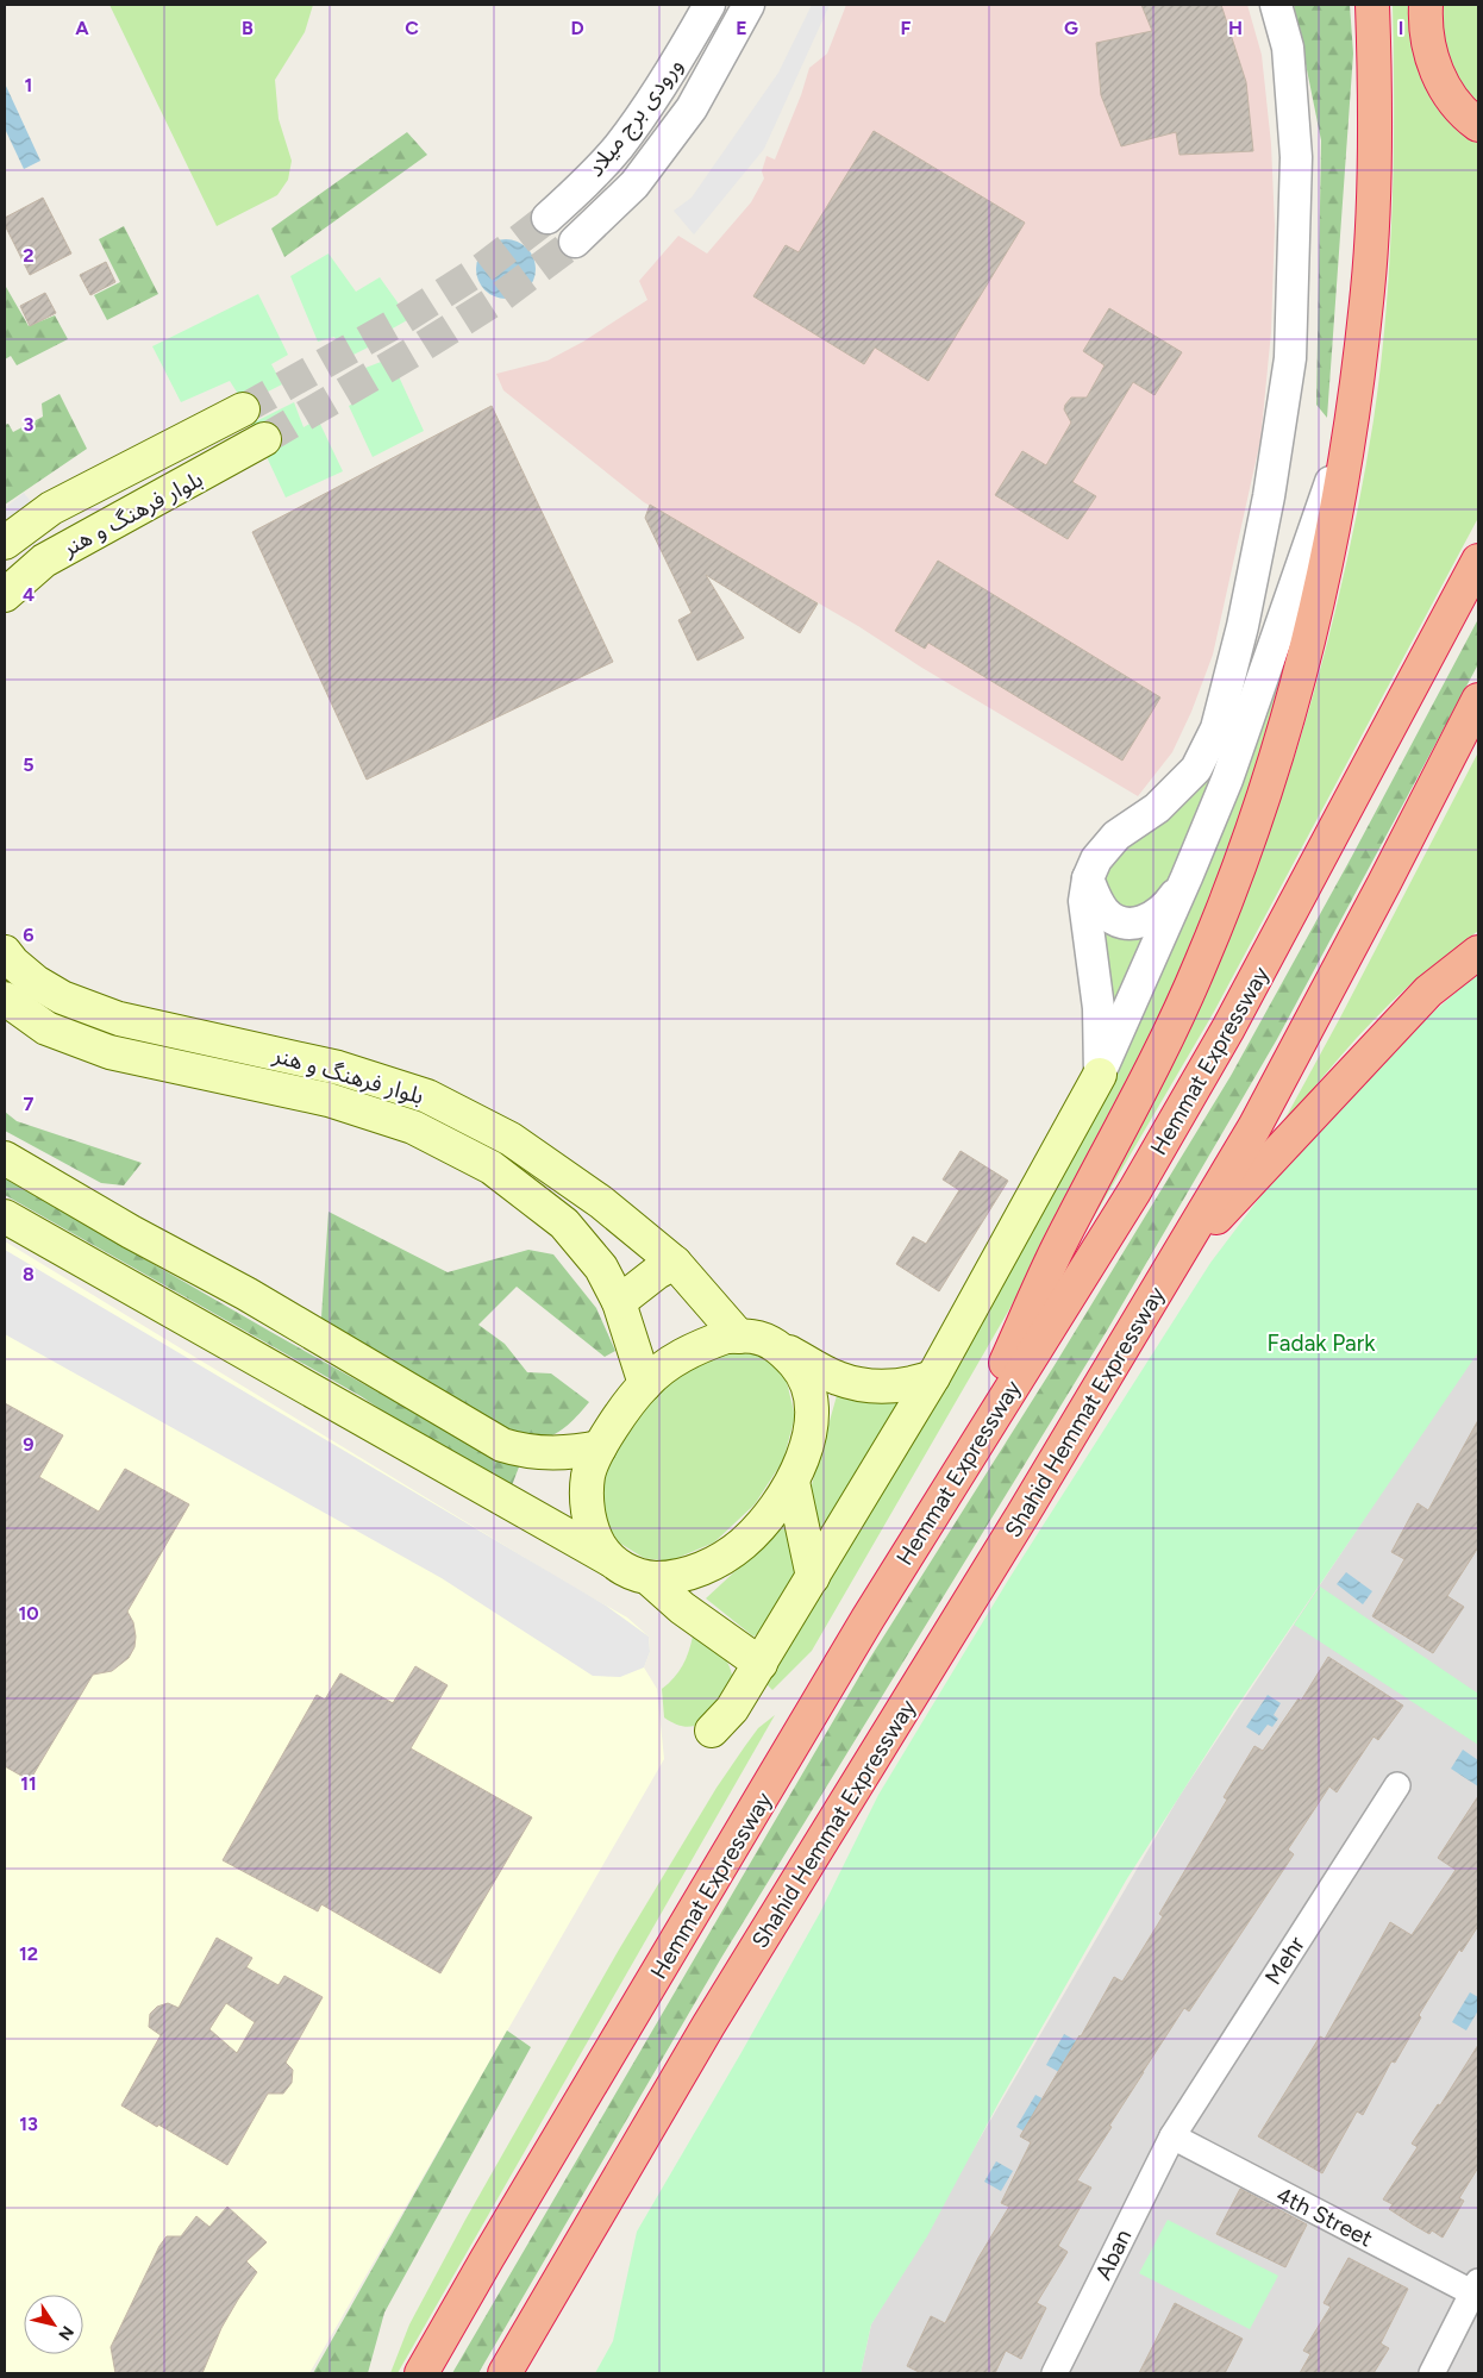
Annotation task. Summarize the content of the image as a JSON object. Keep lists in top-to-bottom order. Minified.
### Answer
{"streets":{"highway":["Hemmat Expressway","Shahid Hemmat Expressway"],"main road":["بلوار فرهنگ و هنر"],"street":["ورودی برج میلاد","Mehr","4th Street","Aban"]},"crossings":[["Mehr","4th Street"],["Mehr","Aban"],["4th Street","Aban"]],"parks":["Fadak Park"],"north":"bottom right","grid":{"columns":["A","B","C","D","E","F","G","H","I"],"rows":["1","2","3","4","5","6","7","8","9","10","11","12","13"]}}
